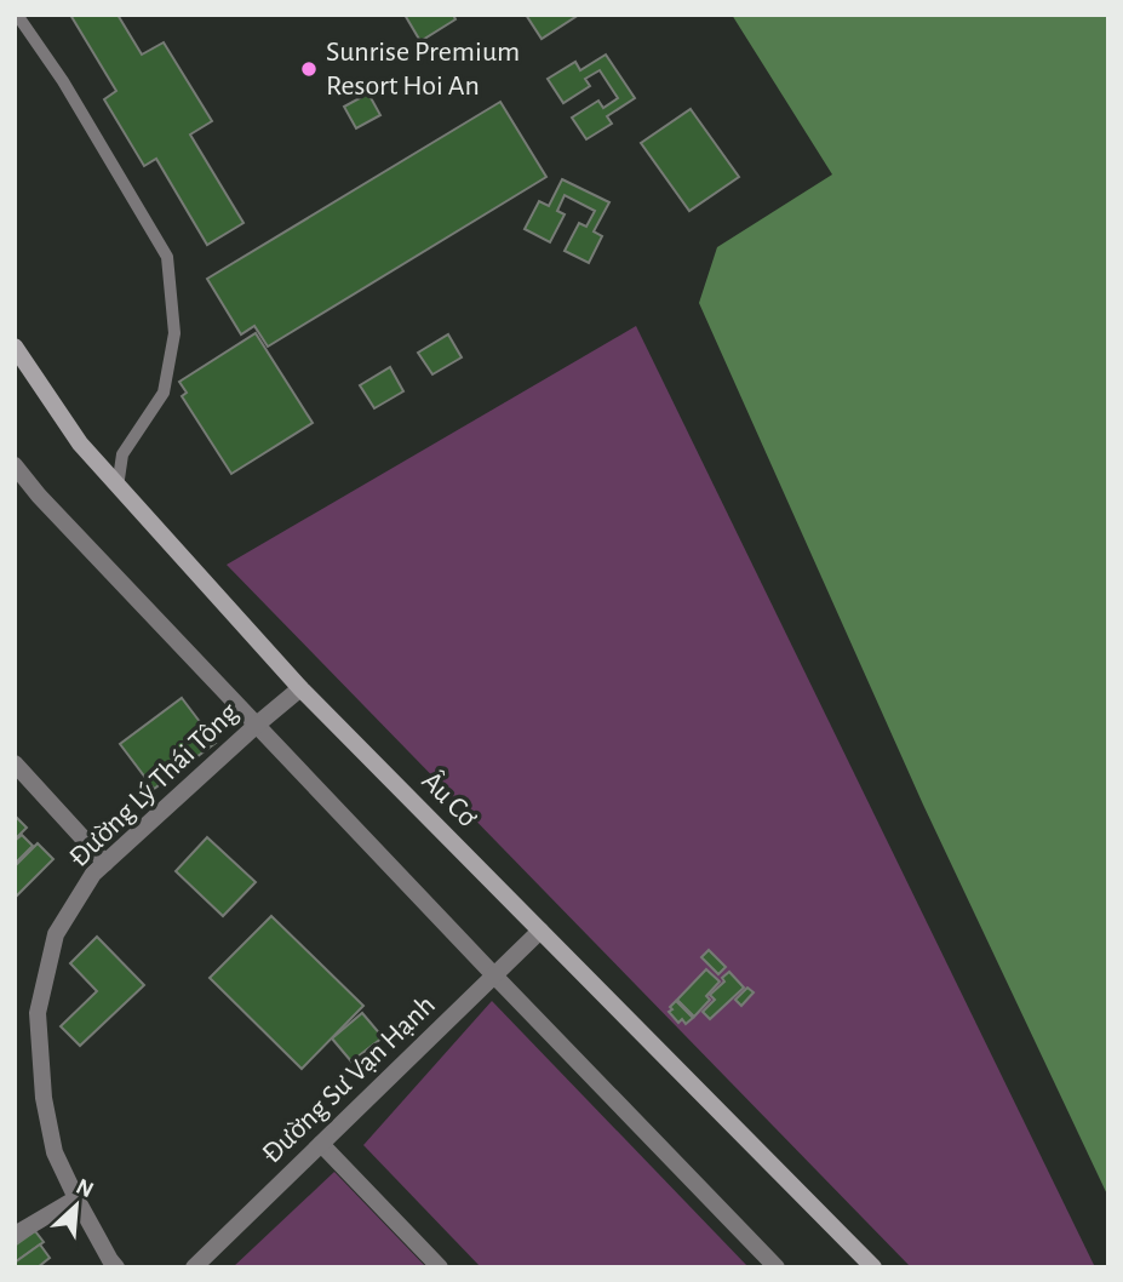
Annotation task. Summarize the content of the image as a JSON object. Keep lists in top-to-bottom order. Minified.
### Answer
{"streets":{"main road":["Âu Cơ"],"street":["Đường Lý Thái Tông","Đường Sư Vạn Hạnh"]},"crossings":[["Đường Lý Thái Tông","Âu Cơ"],["Âu Cơ","Đường Sư Vạn Hạnh"]],"places":["Sunrise Premium Resort Hoi An"],"north":"top right"}
